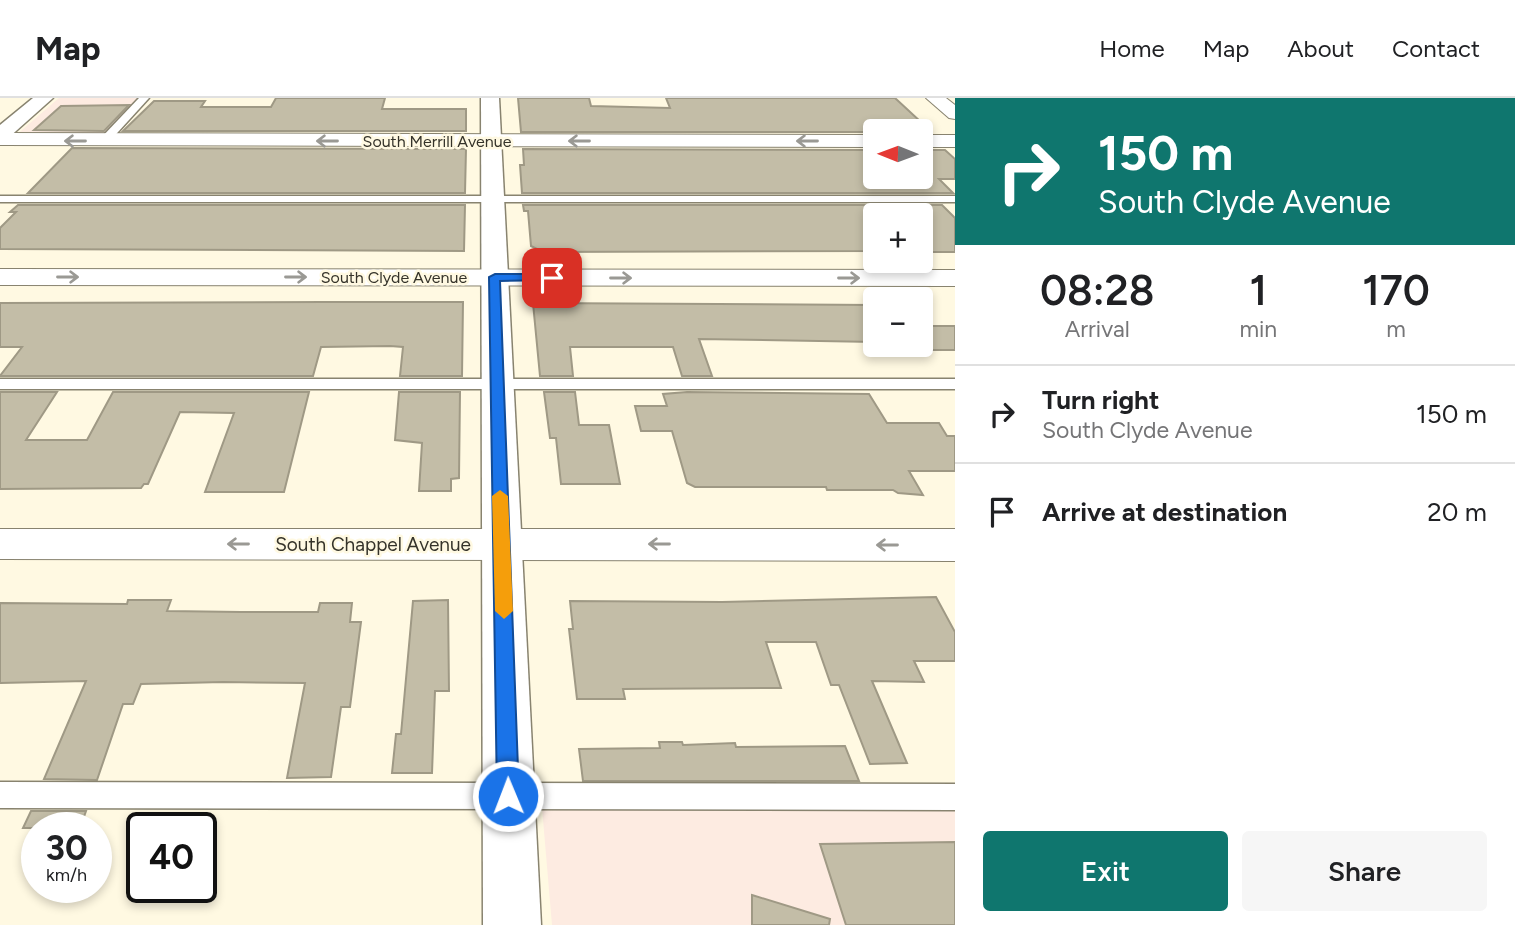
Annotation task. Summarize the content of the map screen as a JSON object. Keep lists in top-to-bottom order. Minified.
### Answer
{"streets":{"street":["South Merrill Avenue","South Clyde Avenue","South Chappel Avenue"]},"one_way":["South Merrill Avenue","South Clyde Avenue","South Chappel Avenue"],"north":"left","page":{"header":"Map","nav":["Home","Map","About","Contact"],"turn":["150 m","South Clyde Avenue"],"map_buttons":["+","−"],"eta":["08:28","Arrival","1","min","170","m"],"list":[{"name":"Turn right","note":"South Clyde Avenue","value":"150 m"},{"name":"Arrive at destination","value":"20 m"}],"speed":"30 km/h","limit":"40","buttons":["Exit","Share"]}}
